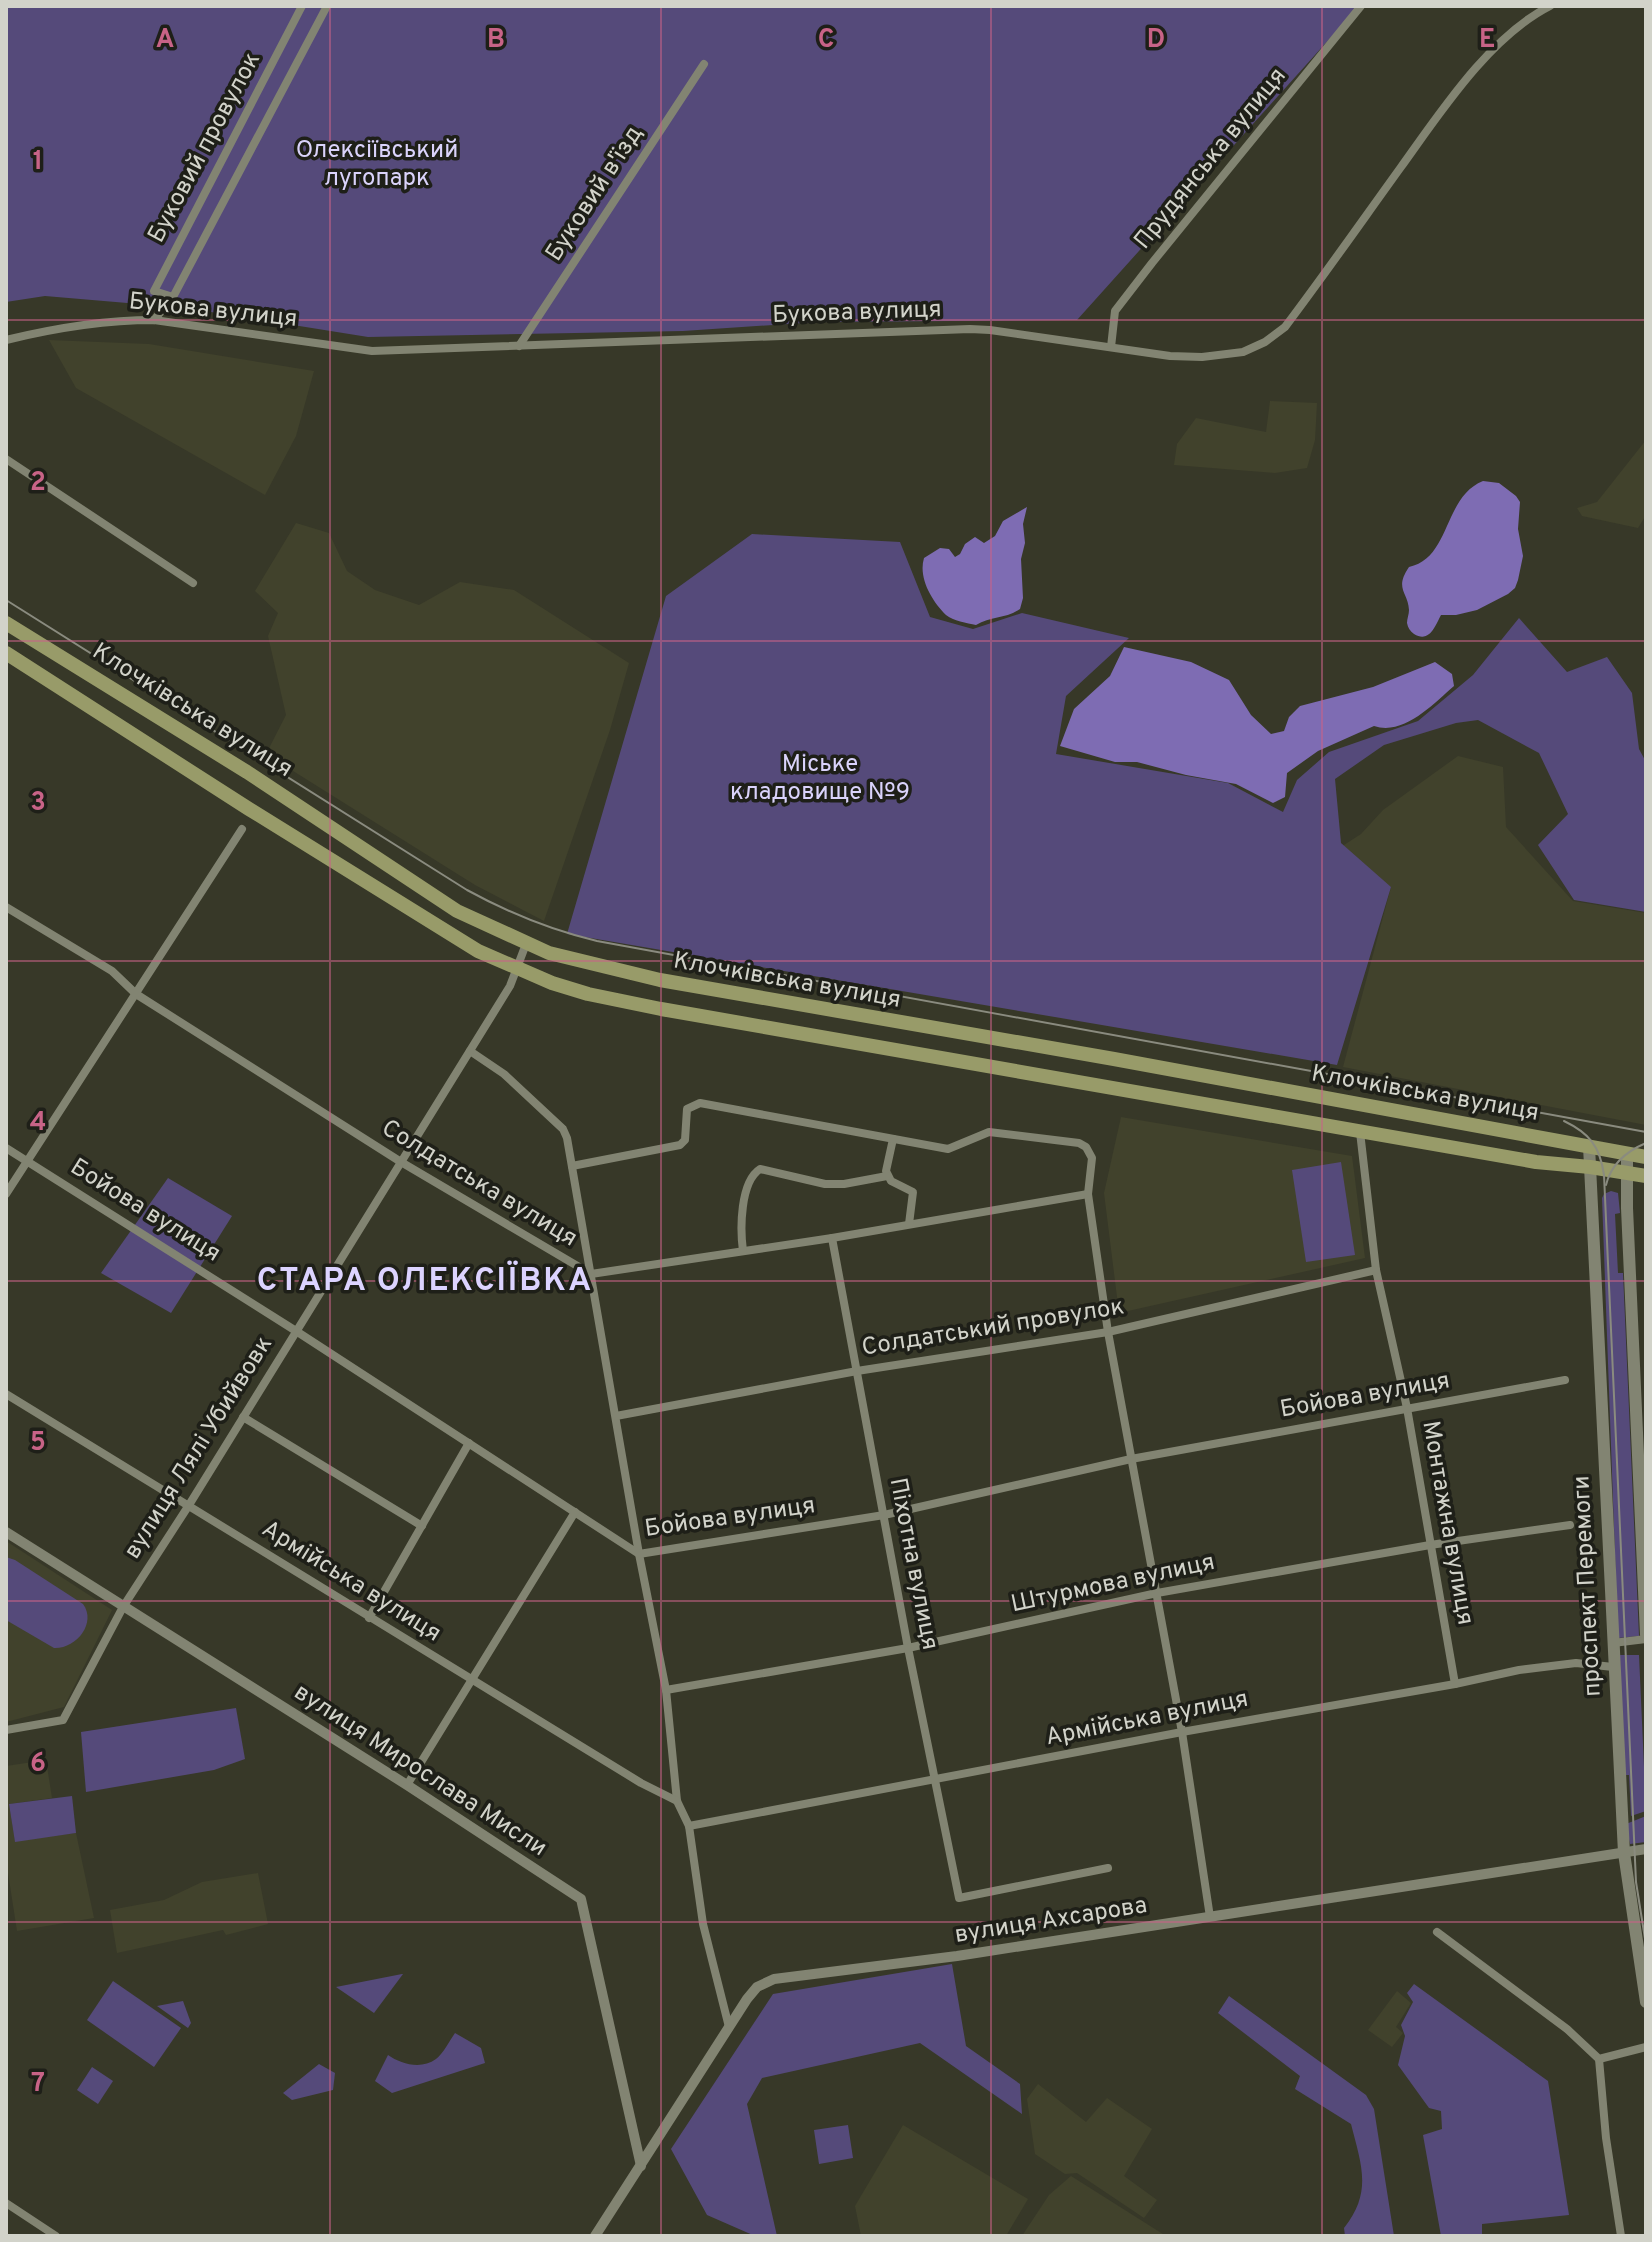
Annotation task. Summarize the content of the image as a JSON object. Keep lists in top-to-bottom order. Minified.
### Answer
{"streets":{"main road":["Клочківська вулиця","проспект Перемоги"],"street":["Буковий провулок","Прудянська вулиця","Буковий в'їзд","Букова вулиця","Солдатська вулиця","Бойова вулиця","Солдатський провулок","вулиця Лялі Убийвовк","Монтажна вулиця","Піхотна вулиця","Армійська вулиця","Штурмова вулиця","вулиця Мирослава Мисли","вулиця Ахсарова"]},"crossings":[["Буковий провулок","Букова вулиця"],["Прудянська вулиця","Букова вулиця"],["Буковий в'їзд","Букова вулиця"],["Клочківська вулиця","вулиця Лялі Убийвовк"],["Клочківська вулиця","Монтажна вулиця"],["Клочківська вулиця","проспект Перемоги"],["Солдатська вулиця","вулиця Лялі Убийвовк"],["Солдатська вулиця","Піхотна вулиця"],["Бойова вулиця","вулиця Лялі Убийвовк"],["Бойова вулиця","Монтажна вулиця"],["Бойова вулиця","Піхотна вулиця"],["Солдатський провулок","Монтажна вулиця"],["Солдатський провулок","Піхотна вулиця"],["вулиця Лялі Убийвовк","Армійська вулиця"],["вулиця Лялі Убийвовк","вулиця Мирослава Мисли"],["Монтажна вулиця","Армійська вулиця"],["Монтажна вулиця","Штурмова вулиця"],["Піхотна вулиця","Армійська вулиця"],["Піхотна вулиця","Штурмова вулиця"],["Армійська вулиця","проспект Перемоги"],["проспект Перемоги","вулиця Ахсарова"],["вулиця Мирослава Мисли","вулиця Ахсарова"]],"districts":["СТАРА ОЛЕКСІЇВКА"],"parks":["Олексіївський лугопарк","Міське кладовище №9"],"grid":{"columns":["A","B","C","D","E"],"rows":["1","2","3","4","5","6","7"]}}
